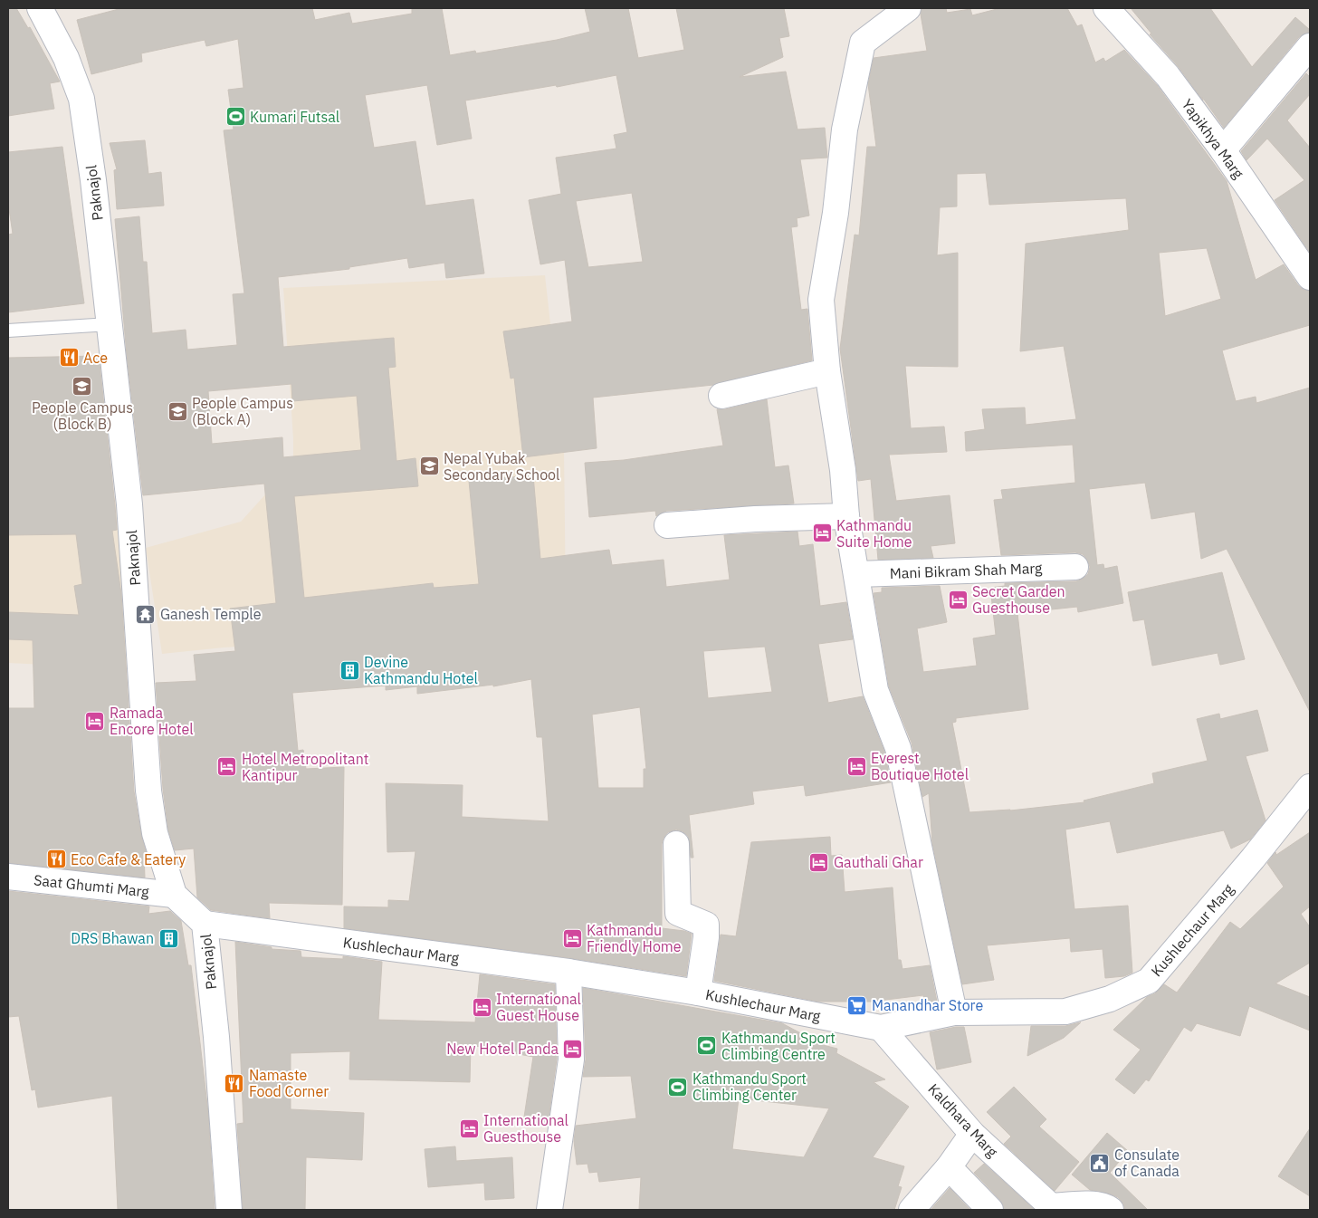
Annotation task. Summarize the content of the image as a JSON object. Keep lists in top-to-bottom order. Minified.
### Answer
{"streets":{"street":["Yapikhya Marg","Paknajol","Mani Bikram Shah Marg","Saat Ghumti Marg","Kushlechaur Marg","Kaldhara Marg"]},"crossings":[["Paknajol","Saat Ghumti Marg"],["Paknajol","Kushlechaur Marg"],["Kushlechaur Marg","Kaldhara Marg"]],"places":{"sports":["Kumari Futsal","Kathmandu Sport Climbing Centre","Kathmandu Sport Climbing Center"],"restaurant":["Ace","Eco Cafe & Eatery","Namaste Food Corner"],"school or university":["People Campus (Block B)","People Campus (Block A)","Nepal Yubak Secondary School"],"hotel":["Kathmandu Suite Home","Secret Garden Guesthouse","Ramada Encore Hotel","Everest Boutique Hotel","Hotel Metropolitant Kantipur","Gauthali Ghar","Kathmandu Friendly Home","International Guest House","New Hotel Panda","International Guesthouse"],"temple":["Ganesh Temple"],"building":["Devine Kathmandu Hotel","DRS Bhawan"],"supermarket":["Manandhar Store"],"public building":["Consulate of Canada"]}}
